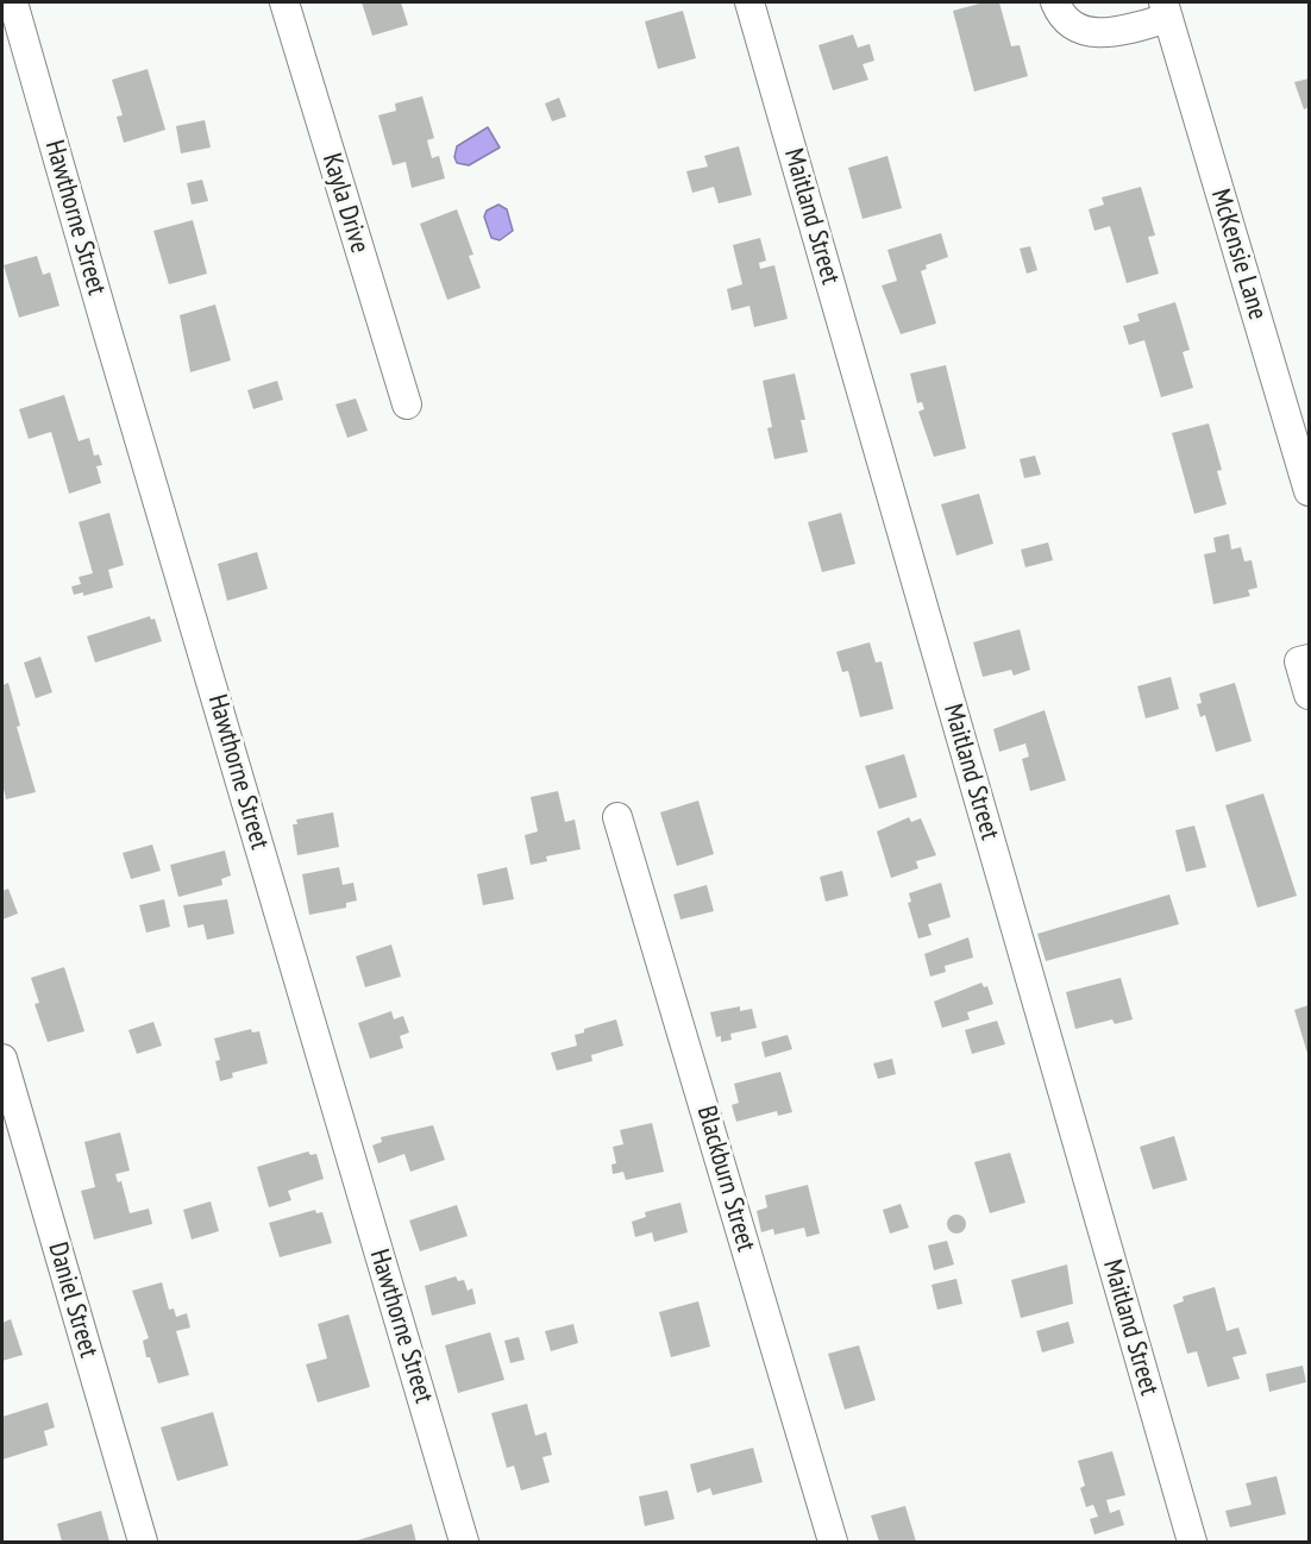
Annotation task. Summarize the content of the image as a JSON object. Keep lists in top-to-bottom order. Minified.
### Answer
{"streets":{"street":["Kayla Drive","Maitland Street","Hawthorne Street","McKensie Lane","Blackburn Street","Daniel Street"]}}
